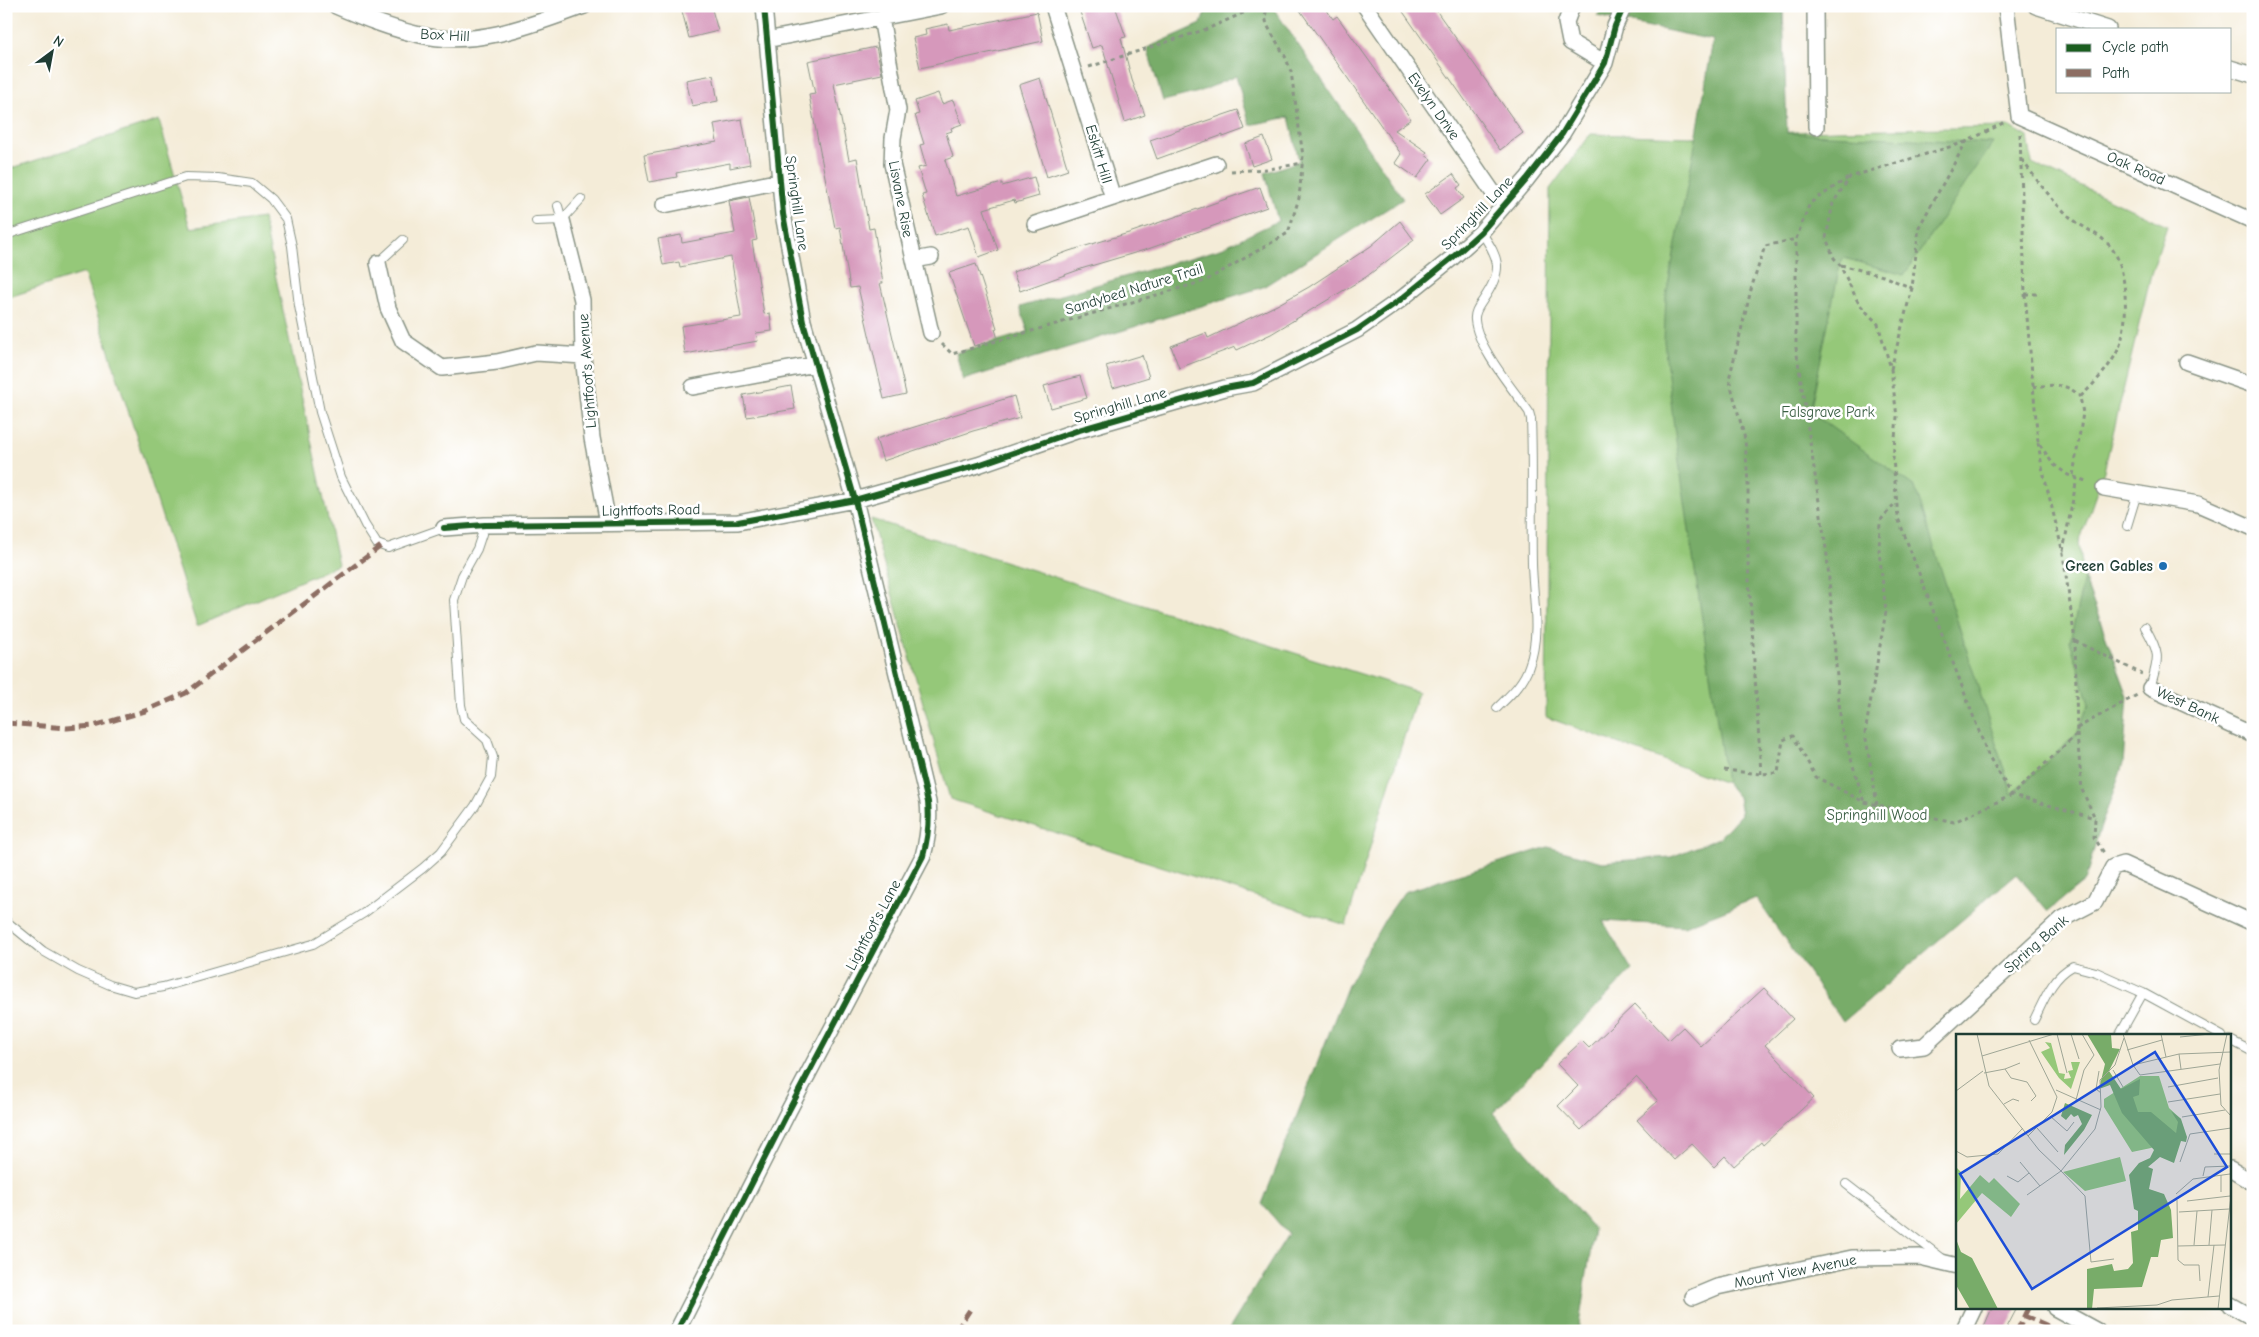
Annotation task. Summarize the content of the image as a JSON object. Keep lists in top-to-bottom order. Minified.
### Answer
{"streets":{"street":["Box Hill","Evelyn Drive","Eskitt Hill","Oak Road","Lisvane Rise","Springhill Lane","Lightfoot's Avenue","Lightfoots Road","West Bank","Lightfoot's Lane","Spring Bank","Mount View Avenue"],"path":["Sandybed Nature Trail"]},"crossings":[["Evelyn Drive","Springhill Lane"],["Lisvane Rise","Sandybed Nature Trail"],["Springhill Lane","Lightfoots Road"],["Springhill Lane","Lightfoot's Lane"],["Lightfoot's Avenue","Lightfoots Road"],["Lightfoots Road","Lightfoot's Lane"]],"parks":["Falsgrave Park","Springhill Wood"],"places":["Green Gables"],"legend":["Cycle path","Path"],"north":"top right"}
